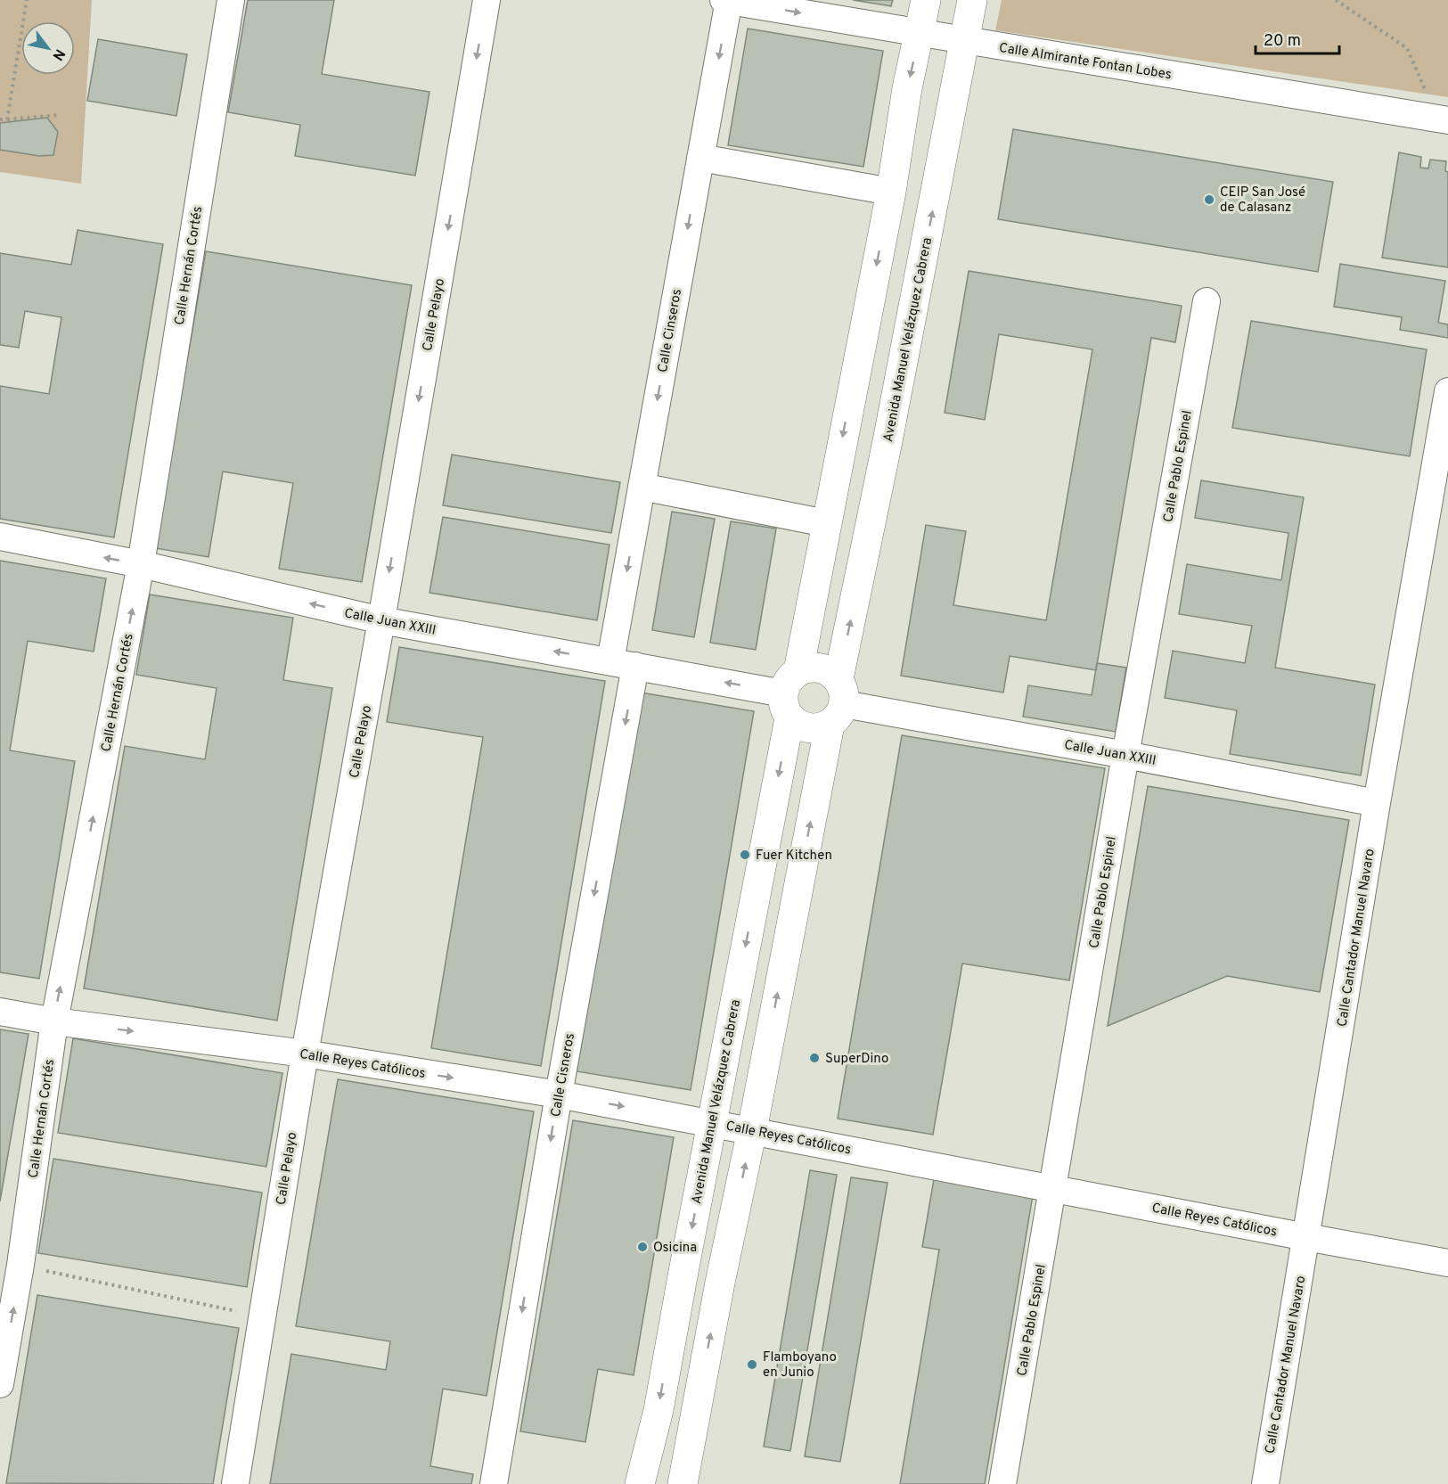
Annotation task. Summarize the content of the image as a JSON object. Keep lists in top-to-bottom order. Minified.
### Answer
{"streets":{"main road":["Avenida Manuel Velázquez Cabrera"],"street":["Calle Almirante Fontan Lobes","Calle Hernán Cortés","Calle Pelayo","Calle Cinseros","Calle Pablo Espinel","Calle Juan XXIII","Calle Cantador Manuel Navaro","Calle Reyes Católicos","Calle Cisneros"]},"crossings":[["Calle Almirante Fontan Lobes","Calle Cinseros"],["Calle Almirante Fontan Lobes","Avenida Manuel Velázquez Cabrera"],["Calle Hernán Cortés","Calle Juan XXIII"],["Calle Hernán Cortés","Calle Reyes Católicos"],["Calle Pelayo","Calle Juan XXIII"],["Calle Pelayo","Calle Reyes Católicos"],["Calle Cinseros","Calle Juan XXIII"],["Calle Cinseros","Calle Cisneros"],["Avenida Manuel Velázquez Cabrera","Calle Juan XXIII"],["Avenida Manuel Velázquez Cabrera","Calle Reyes Católicos"],["Calle Pablo Espinel","Calle Juan XXIII"],["Calle Pablo Espinel","Calle Reyes Católicos"],["Calle Juan XXIII","Calle Cantador Manuel Navaro"],["Calle Juan XXIII","Calle Cisneros"],["Calle Cantador Manuel Navaro","Calle Reyes Católicos"],["Calle Reyes Católicos","Calle Cisneros"]],"one_way":["Calle Hernán Cortés","Calle Pelayo","Calle Cinseros","Calle Juan XXIII","Calle Reyes Católicos","Calle Cisneros"],"places":["CEIP San José de Calasanz","Fuer Kitchen","SuperDino","Osicina","Flamboyano en Junio"],"scale_bar":"20 m","north":"bottom right"}
